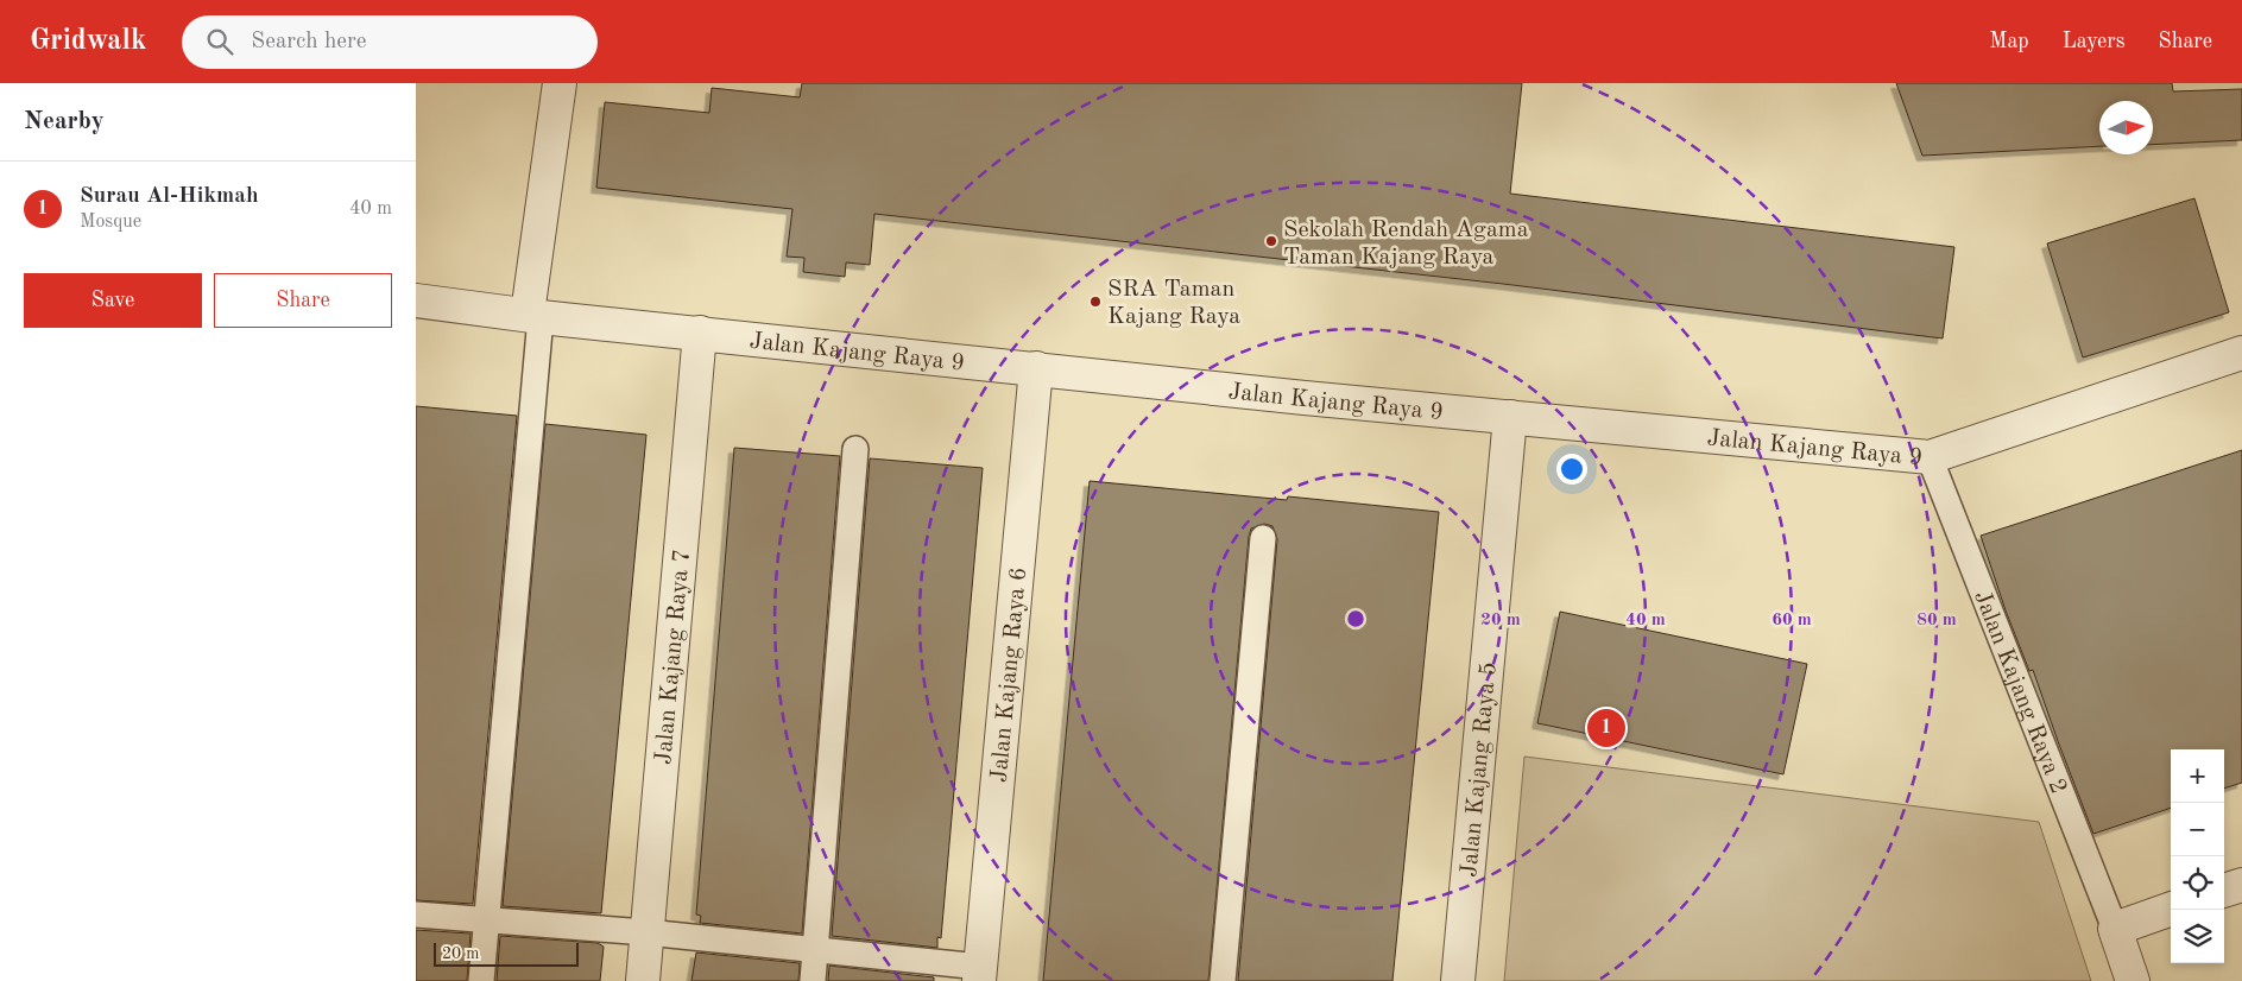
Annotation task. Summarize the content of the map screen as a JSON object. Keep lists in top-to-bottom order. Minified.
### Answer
{"streets":{"street":["Jalan Kajang Raya 9","Jalan Kajang Raya 7","Jalan Kajang Raya 6","Jalan Kajang Raya 2","Jalan Kajang Raya 5"]},"crossings":[["Jalan Kajang Raya 9","Jalan Kajang Raya 7"],["Jalan Kajang Raya 9","Jalan Kajang Raya 6"],["Jalan Kajang Raya 9","Jalan Kajang Raya 2"],["Jalan Kajang Raya 9","Jalan Kajang Raya 5"]],"places":["Sekolah Rendah Agama Taman Kajang Raya","SRA Taman Kajang Raya"],"scale_bar":"20 m","north":"right","page":{"header":"Gridwalk","search":"Search here","nav":["Map","Layers","Share"],"heading":"Nearby","list":[{"mark":"1","name":"Surau Al-Hikmah","note":"Mosque","value":"40 m"}],"buttons":["Save","Share"],"pins":"1","map_buttons":["+","−"],"scale":"20 m"},"rings":["20 m","40 m","60 m","80 m"]}
